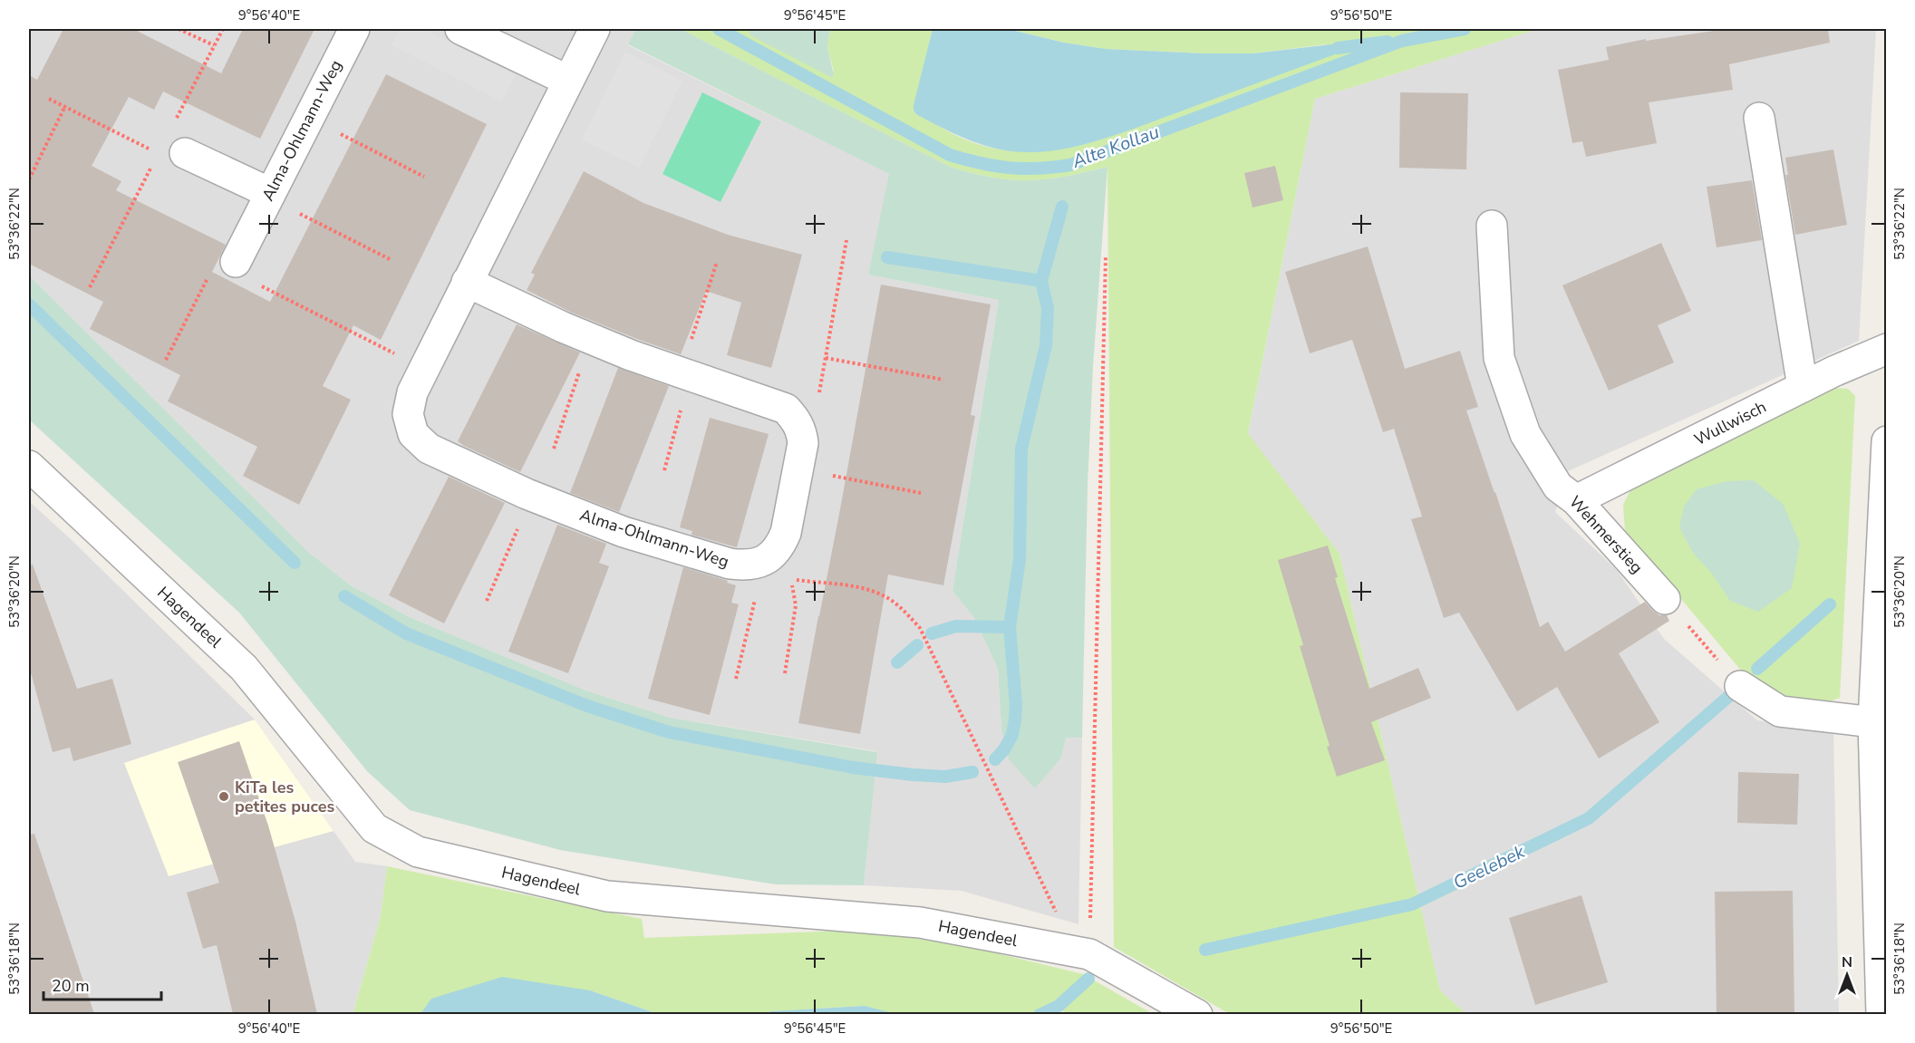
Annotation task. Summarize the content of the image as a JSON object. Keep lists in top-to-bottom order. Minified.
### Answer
{"streets":{"street":["Alma-Ohlmann-Weg","Wullwisch","Wehmerstieg","Hagendeel"]},"crossings":[["Wullwisch","Wehmerstieg"]],"water":["Alte Kollau","Geelebek"],"places":["KiTa les petites puces"],"scale_bar":"20 m","north":"top","coordinates":["9°56'40\"E","9°56'45\"E","9°56'50\"E","53°36'22\"N","53°36'20\"N","53°36'18\"N"]}
